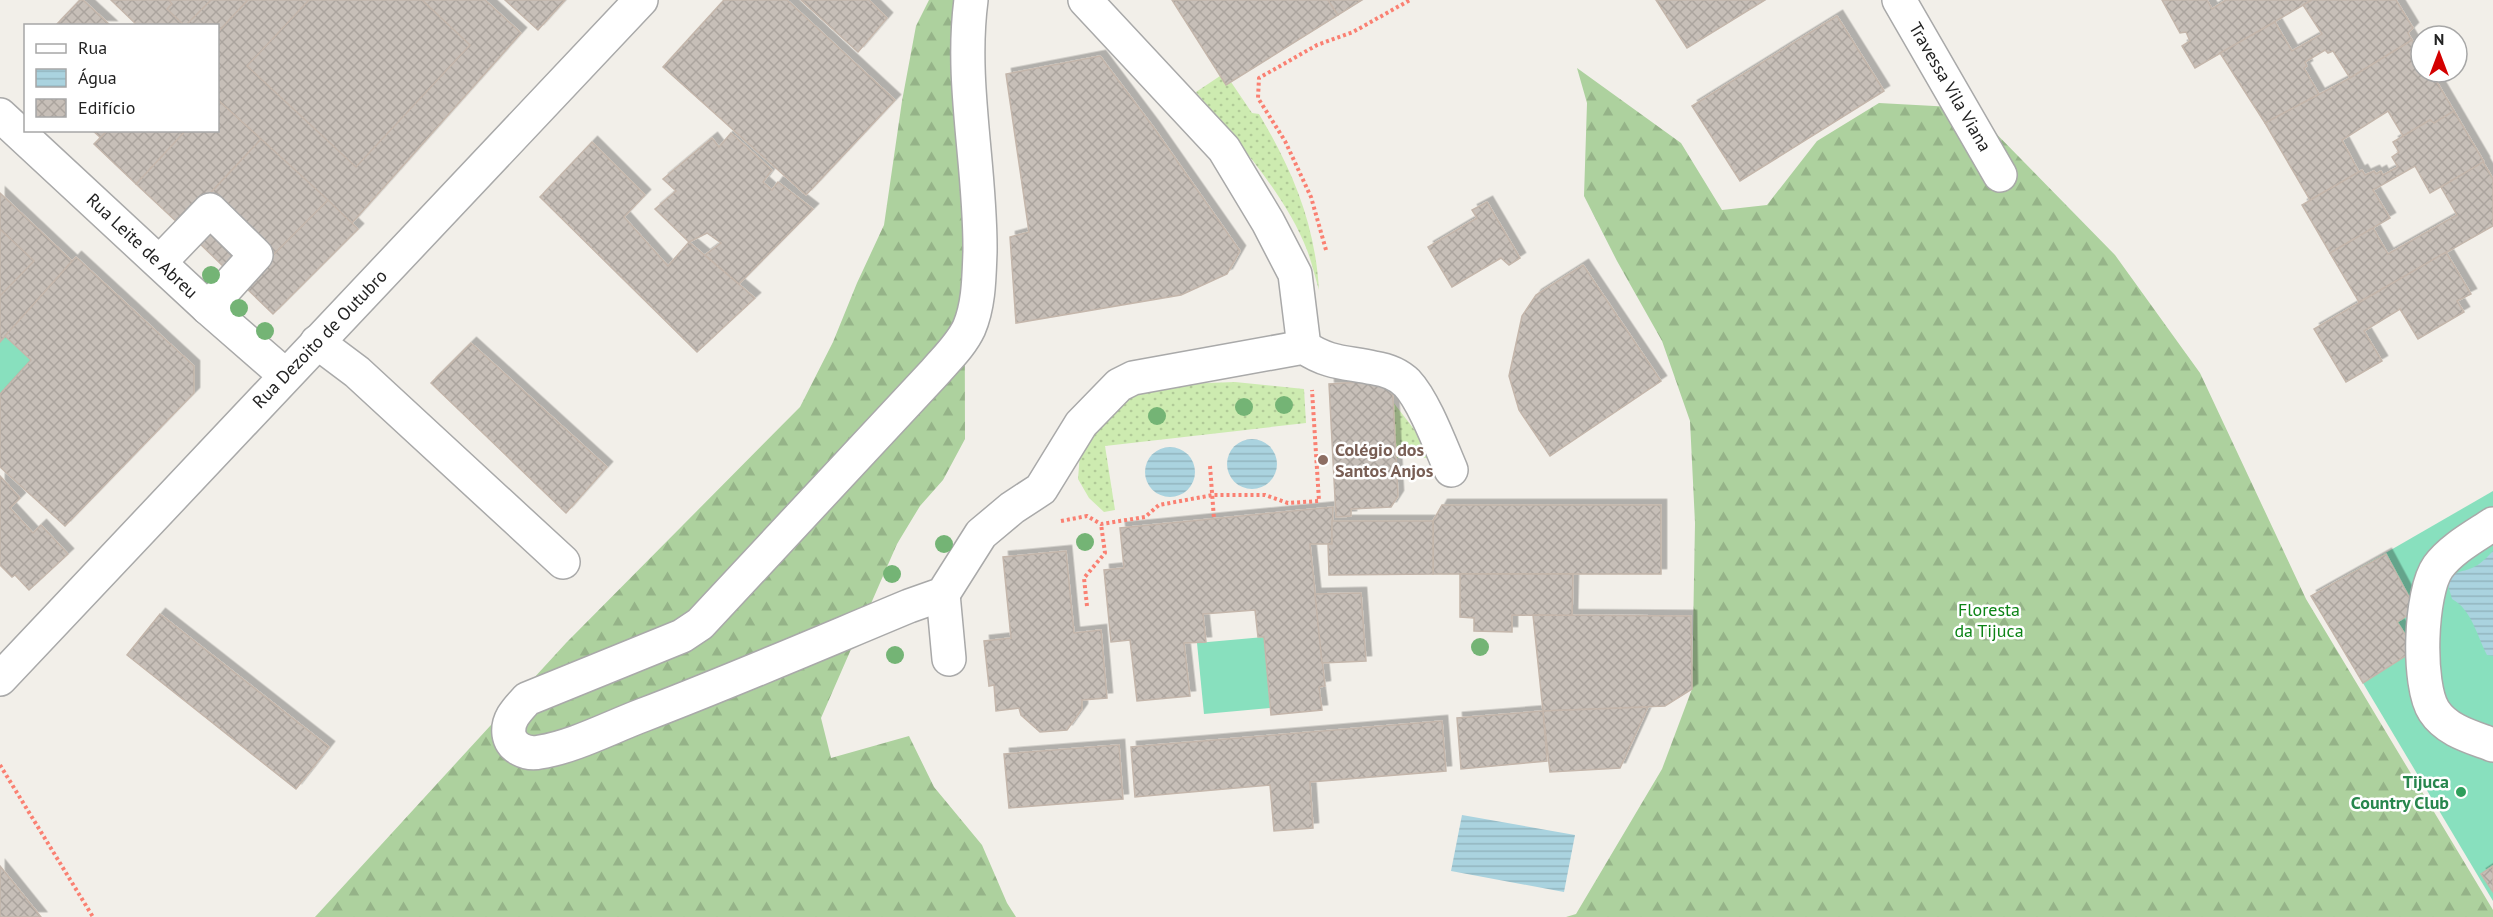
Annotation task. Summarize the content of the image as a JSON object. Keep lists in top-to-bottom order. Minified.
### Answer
{"streets":{"street":["Travessa Vila Viana","Rua Leite de Abreu","Rua Dezoito de Outubro"]},"crossings":[["Rua Leite de Abreu","Rua Dezoito de Outubro"]],"parks":["Floresta da Tijuca"],"places":["Colégio dos Santos Anjos","Tijuca Country Club"],"legend":["Rua","Água","Edifício"],"north":"top"}
